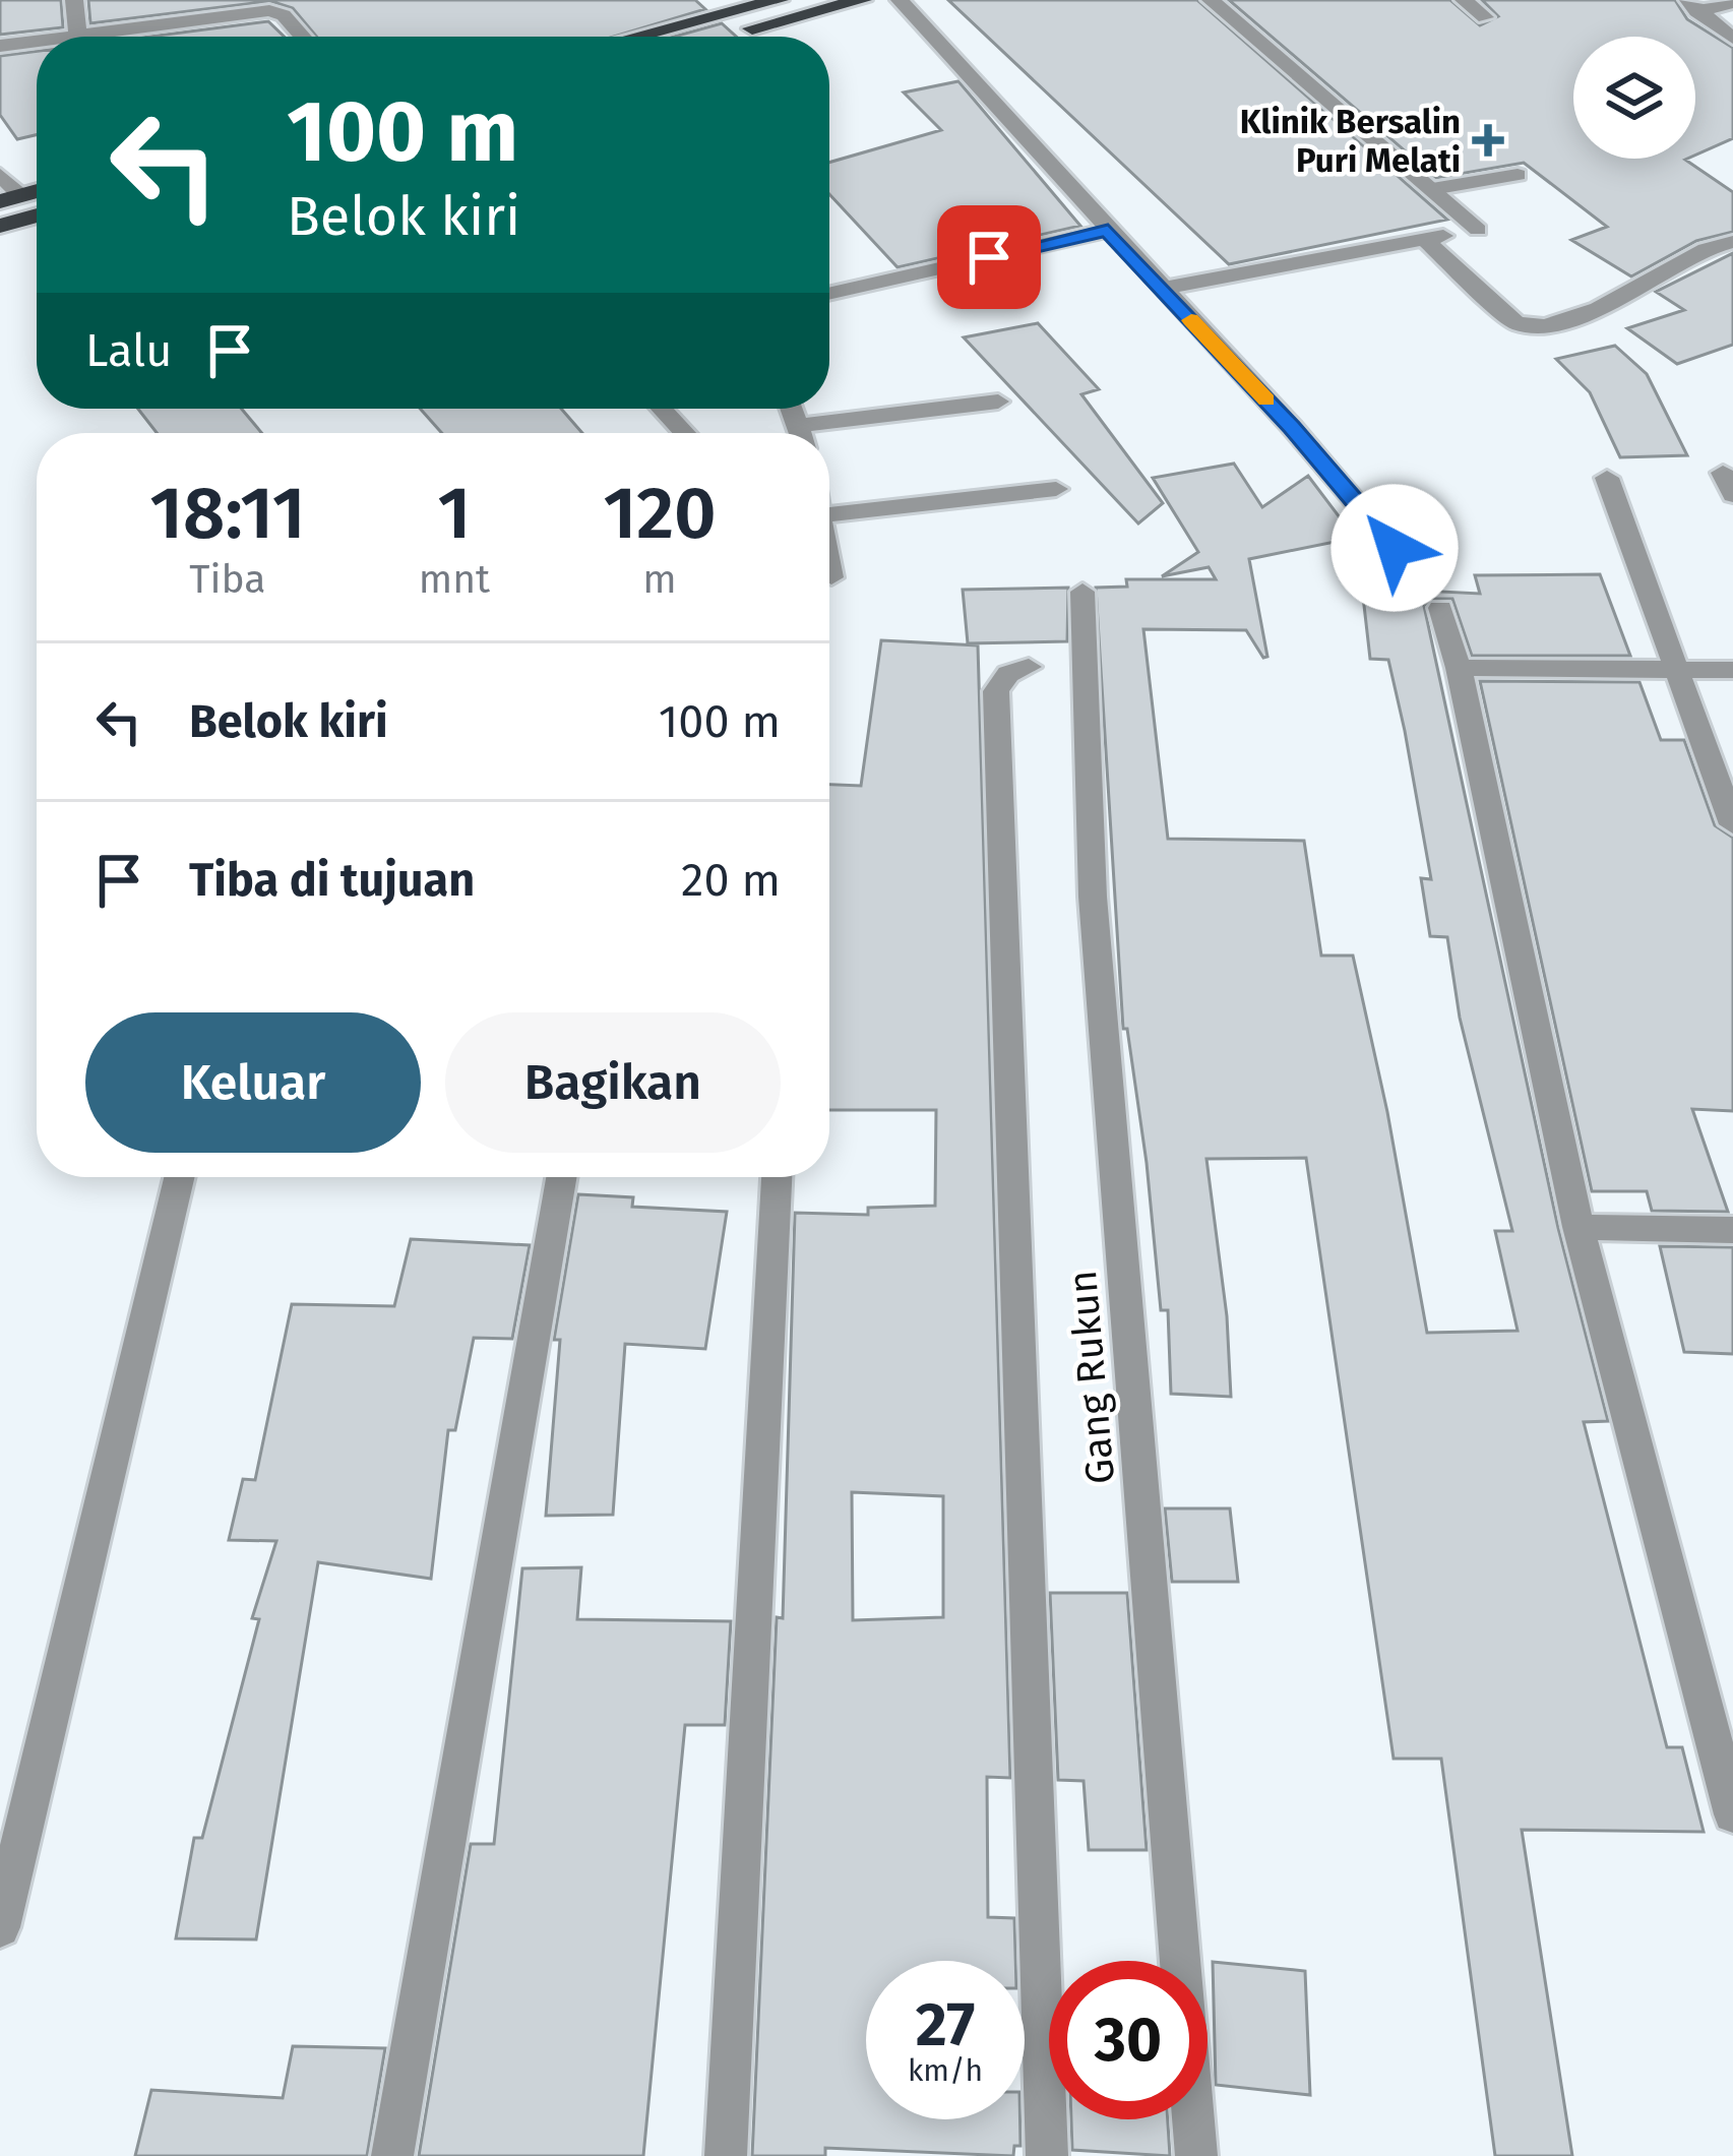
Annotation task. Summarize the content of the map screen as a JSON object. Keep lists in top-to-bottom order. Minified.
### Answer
{"streets":{"street":["Gang Rukun"]},"places":{"health":["Klinik Bersalin Puri Melati"]},"page":{"turn":["100 m","Belok kiri"],"then":"Lalu","eta":["18:11","Tiba","1","mnt","120","m"],"list":[{"name":"Belok kiri","value":"100 m"},{"name":"Tiba di tujuan","value":"20 m"}],"buttons":["Keluar","Bagikan"],"speed":"27 km/h","limit":"30"}}
